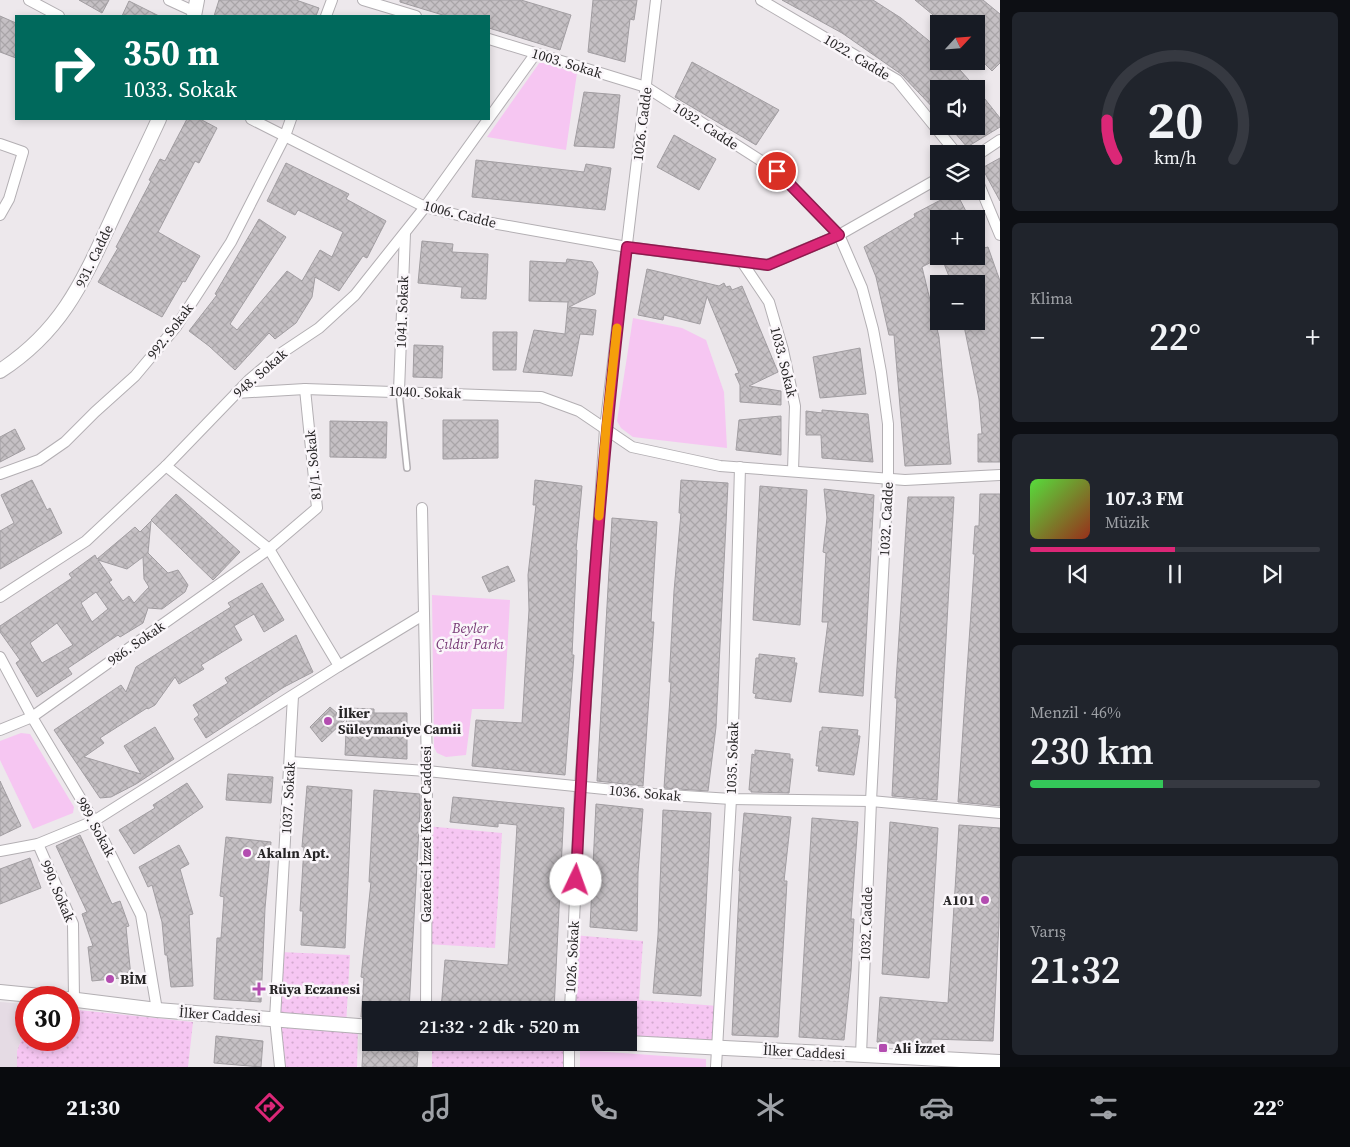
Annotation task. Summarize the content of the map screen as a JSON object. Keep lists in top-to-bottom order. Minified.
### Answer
{"streets":{"main road":["931. Cadde","İlker Caddesi"],"street":["1022. Cadde","1003. Sokak","1026. Cadde","1032. Cadde","1006. Cadde","1041. Sokak","992. Sokak","1033. Sokak","948. Sokak","1040. Sokak","81/1. Sokak","986. Sokak","1035. Sokak","1036. Sokak","1037. Sokak","989. Sokak","Gazeteci İzzet Keser Caddesi","990. Sokak","1026. Sokak"]},"crossings":[["1003. Sokak","1026. Cadde"],["1003. Sokak","1032. Cadde"],["1003. Sokak","948. Sokak"],["1026. Cadde","1032. Cadde"],["1026. Cadde","1006. Cadde"],["1026. Cadde","1026. Sokak"],["1032. Cadde","1040. Sokak"],["1032. Cadde","1036. Sokak"],["1032. Cadde","İlker Caddesi"],["1006. Cadde","992. Sokak"],["1006. Cadde","948. Sokak"],["1006. Cadde","1026. Sokak"],["1041. Sokak","948. Sokak"],["1041. Sokak","1040. Sokak"],["1033. Sokak","1040. Sokak"],["948. Sokak","1040. Sokak"],["1040. Sokak","81/1. Sokak"],["1040. Sokak","1035. Sokak"],["1040. Sokak","1026. Sokak"],["81/1. Sokak","986. Sokak"],["986. Sokak","989. Sokak"],["1035. Sokak","1036. Sokak"],["1035. Sokak","İlker Caddesi"],["1036. Sokak","1037. Sokak"],["1036. Sokak","Gazeteci İzzet Keser Caddesi"],["1036. Sokak","1026. Sokak"],["1037. Sokak","İlker Caddesi"],["989. Sokak","İlker Caddesi"]],"parks":["Beyler Çıldır Parkı"],"places":{"other":["İlker Süleymaniye Camii","Akalın Apt.","A101","BİM"],"health":["Rüya Eczanesi"],"transit":["Ali İzzet"]},"north":"top right","page":{"map_buttons":["+","−"],"turn":["350 m","1033. Sokak"],"tile":["Klima",["Menzil · 46%","230 km"],["Varış","21:32"]],"heat":["−","22°","+"],"song":["107.3 FM","Müzik"],"limit":"30","trip":"21:32 · 2 dk · 520 m","tabs":["21:30","22°"],"gauge":["20","km/h"]}}
